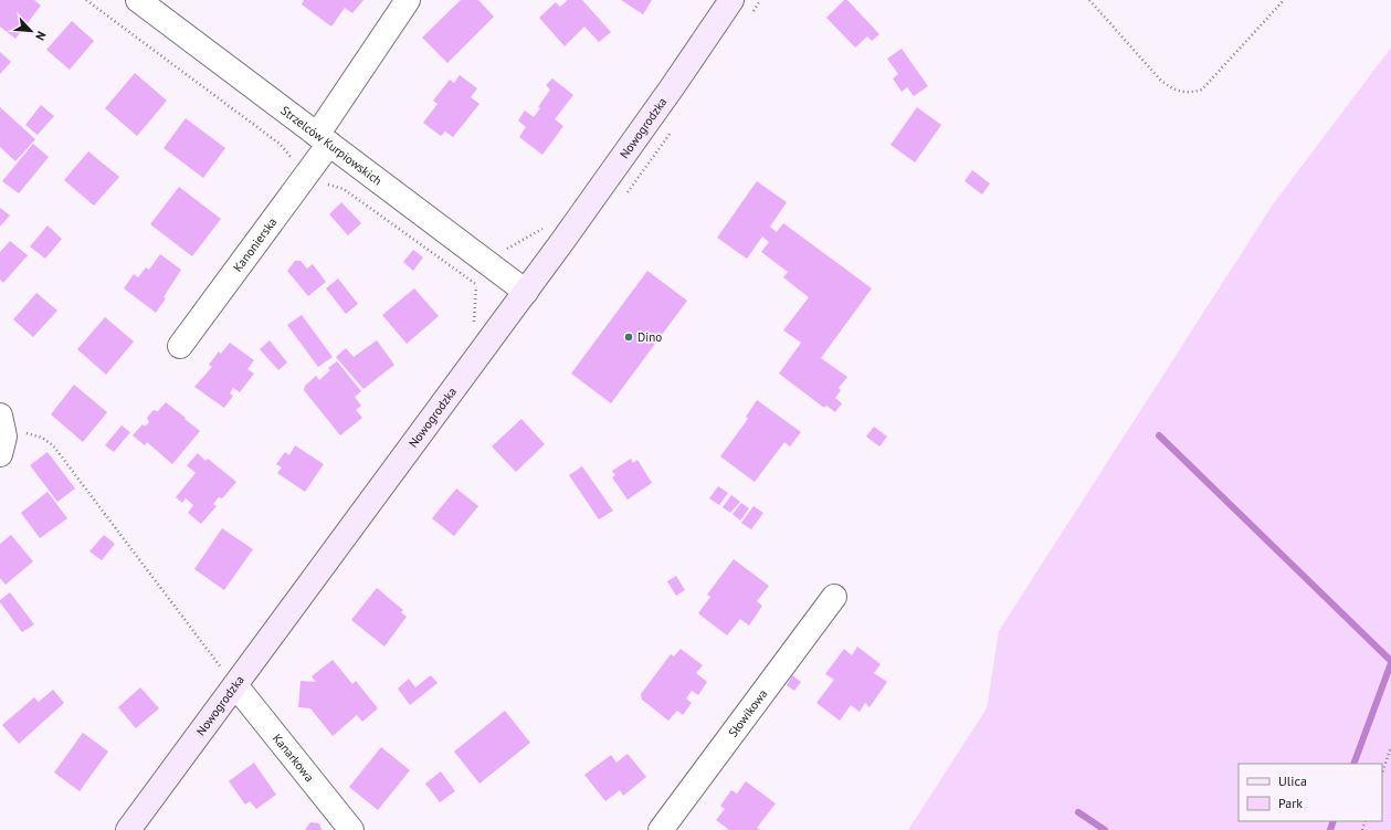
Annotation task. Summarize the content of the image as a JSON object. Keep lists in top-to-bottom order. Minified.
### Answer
{"streets":{"main road":["Nowogrodzka"],"street":["Strzelców Kurpiowskich","Kanonierska","Słowikowa","Kanarkowa"]},"crossings":[["Nowogrodzka","Strzelców Kurpiowskich"],["Nowogrodzka","Kanarkowa"],["Strzelców Kurpiowskich","Kanonierska"]],"places":["Dino"],"legend":["Ulica","Park"],"north":"bottom right"}
